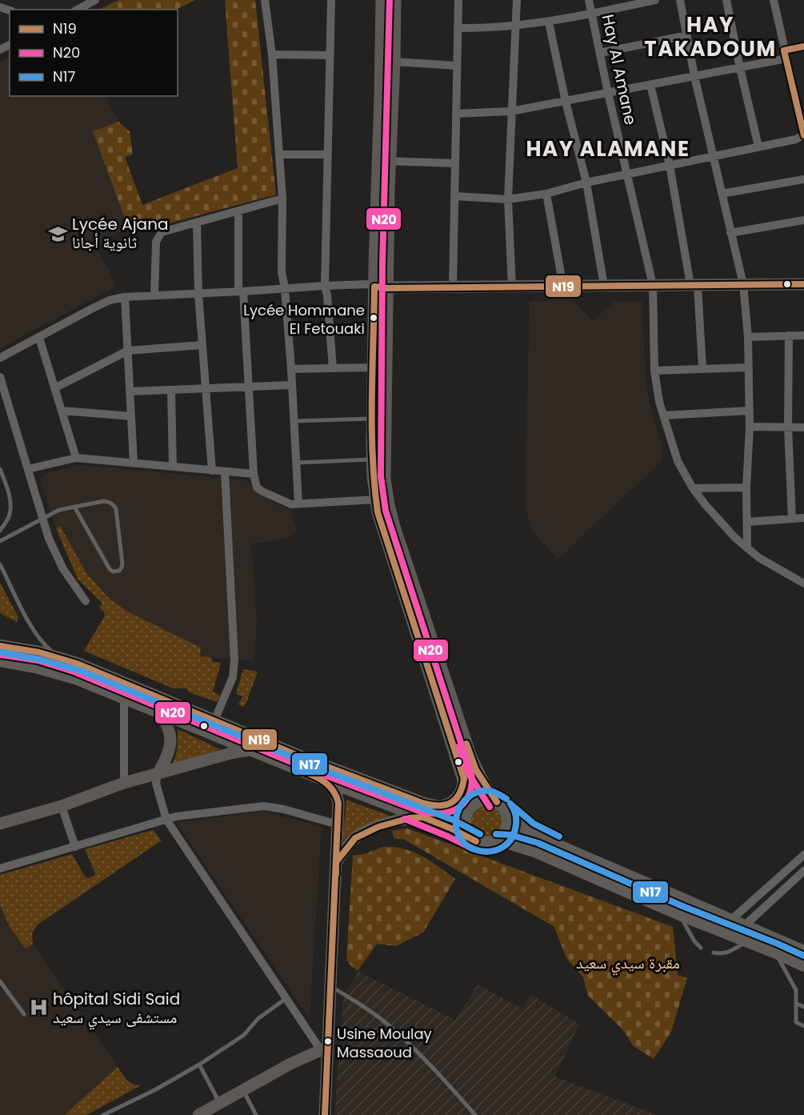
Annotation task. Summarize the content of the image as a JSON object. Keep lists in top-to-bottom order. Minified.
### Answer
{"streets":{"street":["Hay Al Amane"]},"districts":["HAY TAKADOUM","HAY ALAMANE"],"parks":["مقبرة سيدي سعيد"],"places":{"school or university":["Lycée Ajana ثانوية أجانا"],"other":["Lycée Hommane El Fetouaki","Usine Moulay Massaoud"],"hospital":["hôpital Sidi Said مستشفى سيدي سعيد"]},"lines":["transit line N20","transit line N19","transit line N17"],"legend":["N19","N20","N17"]}
